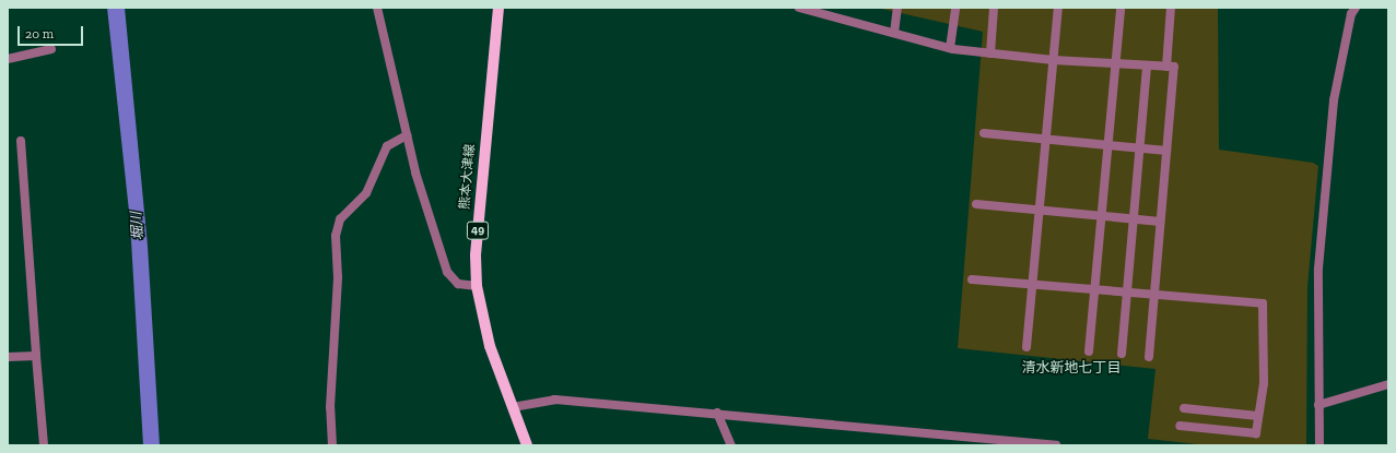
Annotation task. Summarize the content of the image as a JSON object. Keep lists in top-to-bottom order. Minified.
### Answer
{"streets":{"main road":["熊本大津線","49"]},"districts":["清水新地七丁目"],"water":["堀川"],"scale_bar":"20 m"}
